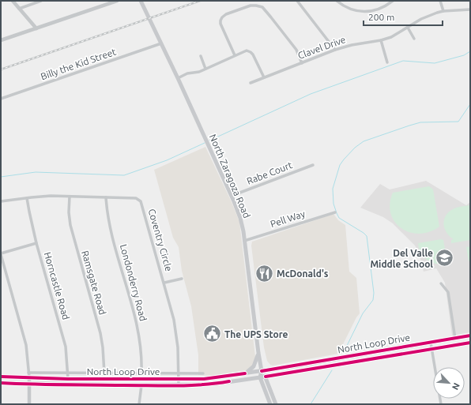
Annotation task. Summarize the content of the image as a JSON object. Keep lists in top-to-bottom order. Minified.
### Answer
{"streets":{"main road":["North Zaragoza Road","North Loop Drive"],"street":["Clavel Drive","Billy the Kid Street","Rabe Court","Pell Way","Coventry Circle","Ramsgate Road","Londonderry Road","Horncastle Road"]},"crossings":[["Billy the Kid Street","North Zaragoza Road"],["Rabe Court","North Zaragoza Road"],["North Zaragoza Road","Pell Way"],["North Zaragoza Road","North Loop Drive"],["Coventry Circle","Ramsgate Road"],["Coventry Circle","Londonderry Road"],["Coventry Circle","Horncastle Road"],["Coventry Circle","North Loop Drive"],["Horncastle Road","North Loop Drive"]],"places":{"school or university":["Del Valle Middle School"],"restaurant":["McDonald's"],"public building":["The UPS Store"]},"scale_bar":"200 m","north":"bottom right"}
